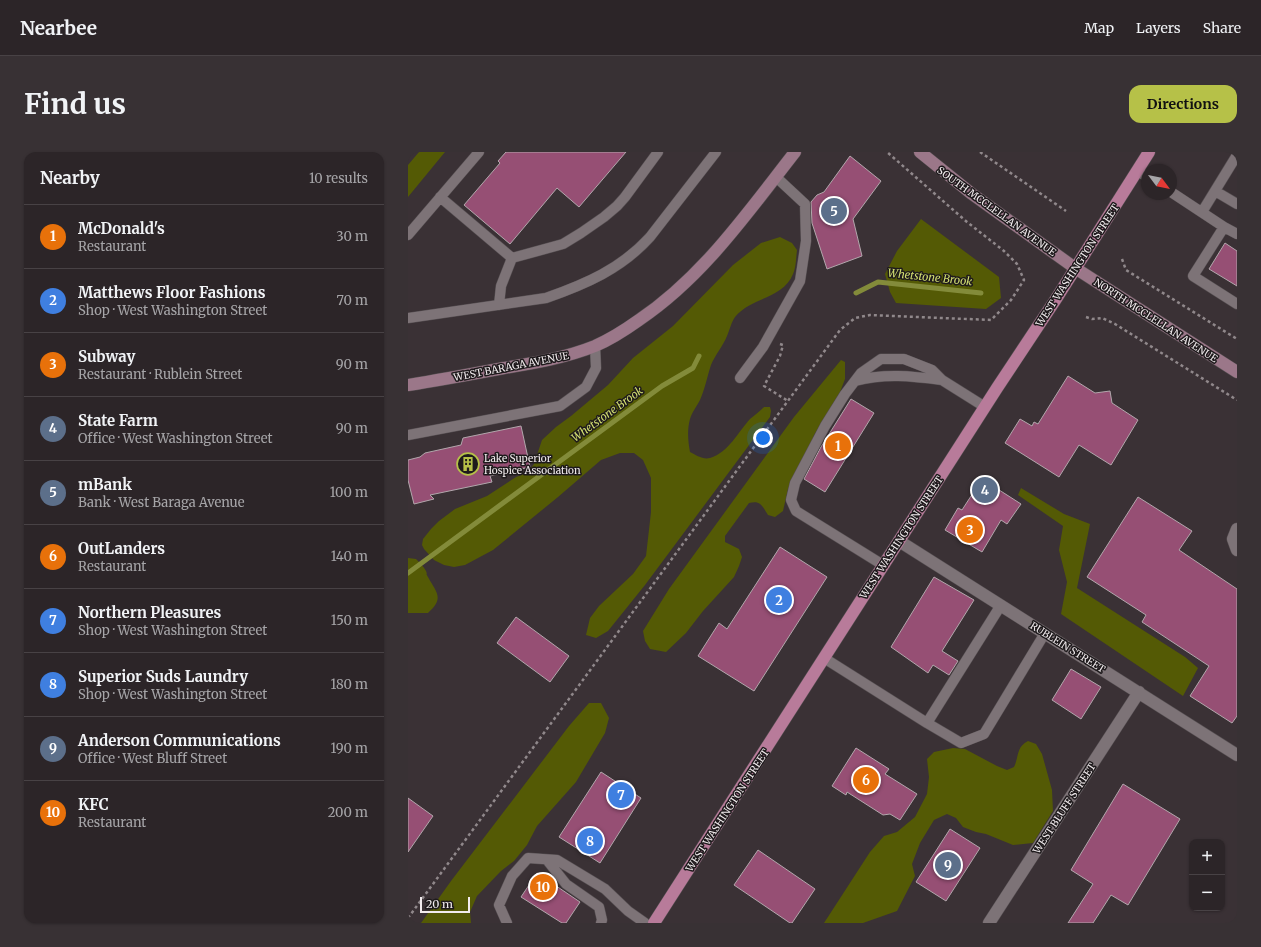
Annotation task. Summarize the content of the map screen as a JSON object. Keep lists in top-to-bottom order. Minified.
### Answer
{"streets":{"main road":["WEST WASHINGTON STREET"],"street":["SOUTH MCCLELLAN AVENUE","NORTH MCCLELLAN AVENUE","WEST BARAGA AVENUE","RUBLEIN STREET","WEST BLUFF STREET"]},"crossings":[["SOUTH MCCLELLAN AVENUE","WEST WASHINGTON STREET"],["SOUTH MCCLELLAN AVENUE","NORTH MCCLELLAN AVENUE"],["WEST WASHINGTON STREET","NORTH MCCLELLAN AVENUE"],["WEST WASHINGTON STREET","RUBLEIN STREET"],["RUBLEIN STREET","WEST BLUFF STREET"]],"water":["Whetstone Brook"],"places":{"building":["Lake Superior Hospice Association"]},"scale_bar":"20 m","north":"bottom right","page":{"header":"Nearbee","nav":["Map","Layers","Share"],"buttons":"Directions","title":"Find us","heading":["Nearby","10 results"],"pins":["5","1","4","3","2","6","7","8","9","10"],"list":[{"mark":"1","name":"McDonald's","note":"Restaurant","value":"30 m"},{"mark":"2","name":"Matthews Floor Fashions","note":"Shop · West Washington Street","value":"70 m"},{"mark":"3","name":"Subway","note":"Restaurant · Rublein Street","value":"90 m"},{"mark":"4","name":"State Farm","note":"Office · West Washington Street","value":"90 m"},{"mark":"5","name":"mBank","note":"Bank · West Baraga Avenue","value":"100 m"},{"mark":"6","name":"OutLanders","note":"Restaurant","value":"140 m"},{"mark":"7","name":"Northern Pleasures","note":"Shop · West Washington Street","value":"150 m"},{"mark":"8","name":"Superior Suds Laundry","note":"Shop · West Washington Street","value":"180 m"},{"mark":"9","name":"Anderson Communications","note":"Office · West Bluff Street","value":"190 m"},{"mark":"10","name":"KFC","note":"Restaurant","value":"200 m"}],"map_buttons":["+","−"],"scale":"20 m"}}
